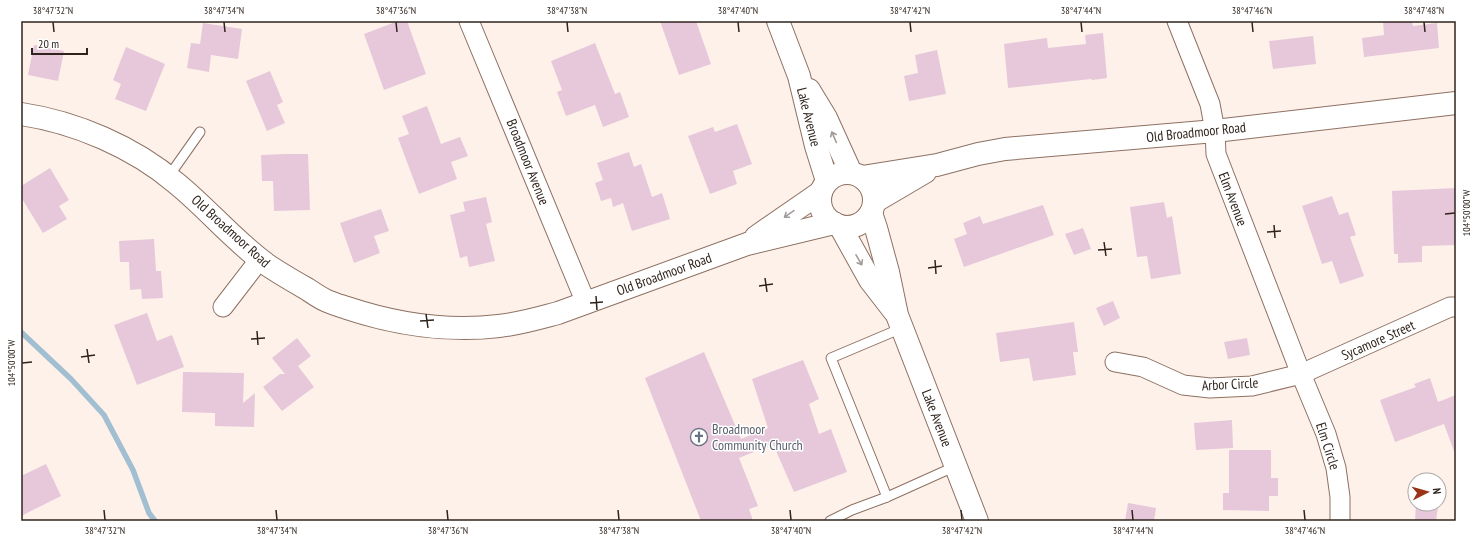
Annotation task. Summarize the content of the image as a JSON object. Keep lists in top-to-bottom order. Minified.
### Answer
{"streets":{"street":["Lake Avenue","Old Broadmoor Road","Broadmoor Avenue","Elm Avenue","Sycamore Street","Arbor Circle","Elm Circle"]},"crossings":[["Lake Avenue","Old Broadmoor Road"],["Old Broadmoor Road","Broadmoor Avenue"],["Old Broadmoor Road","Elm Avenue"],["Elm Avenue","Sycamore Street"],["Elm Avenue","Arbor Circle"],["Elm Avenue","Elm Circle"],["Sycamore Street","Arbor Circle"],["Sycamore Street","Elm Circle"],["Arbor Circle","Elm Circle"]],"places":{"church":["Broadmoor Community Church"]},"scale_bar":"20 m","north":"right","coordinates":["38°47'32\"N","38°47'34\"N","38°47'36\"N","38°47'38\"N","38°47'40\"N","38°47'42\"N","38°47'44\"N","38°47'46\"N","38°47'48\"N","104°50'00\"W"]}
